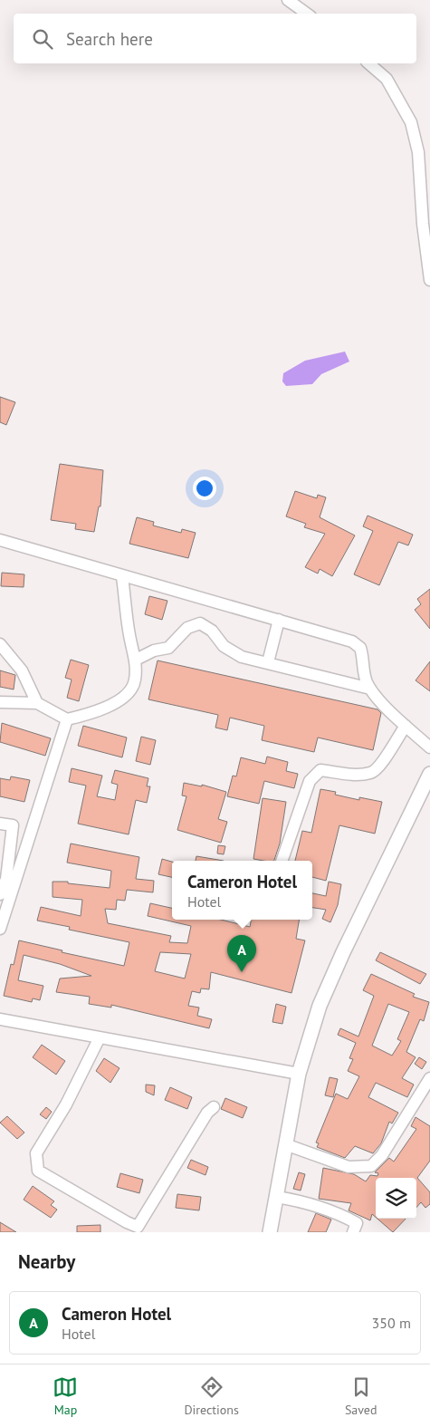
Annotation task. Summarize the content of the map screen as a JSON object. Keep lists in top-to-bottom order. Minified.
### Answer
{"page":{"search":"Search here","popup":["Cameron Hotel","Hotel"],"pins":"A","heading":"Nearby","list":[{"mark":"A","name":"Cameron Hotel","note":"Hotel","value":"350 m"}],"nav":["Map","Directions","Saved"]}}
